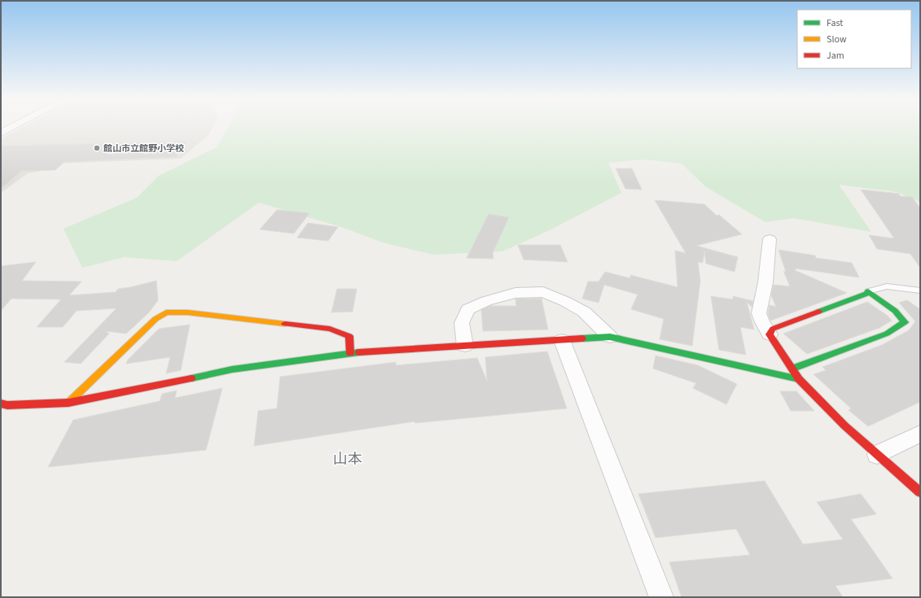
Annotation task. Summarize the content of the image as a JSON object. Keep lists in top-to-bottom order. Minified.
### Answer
{"districts":["山本"],"places":["館山市立館野小学校"],"legend":["Fast","Slow","Jam"]}
